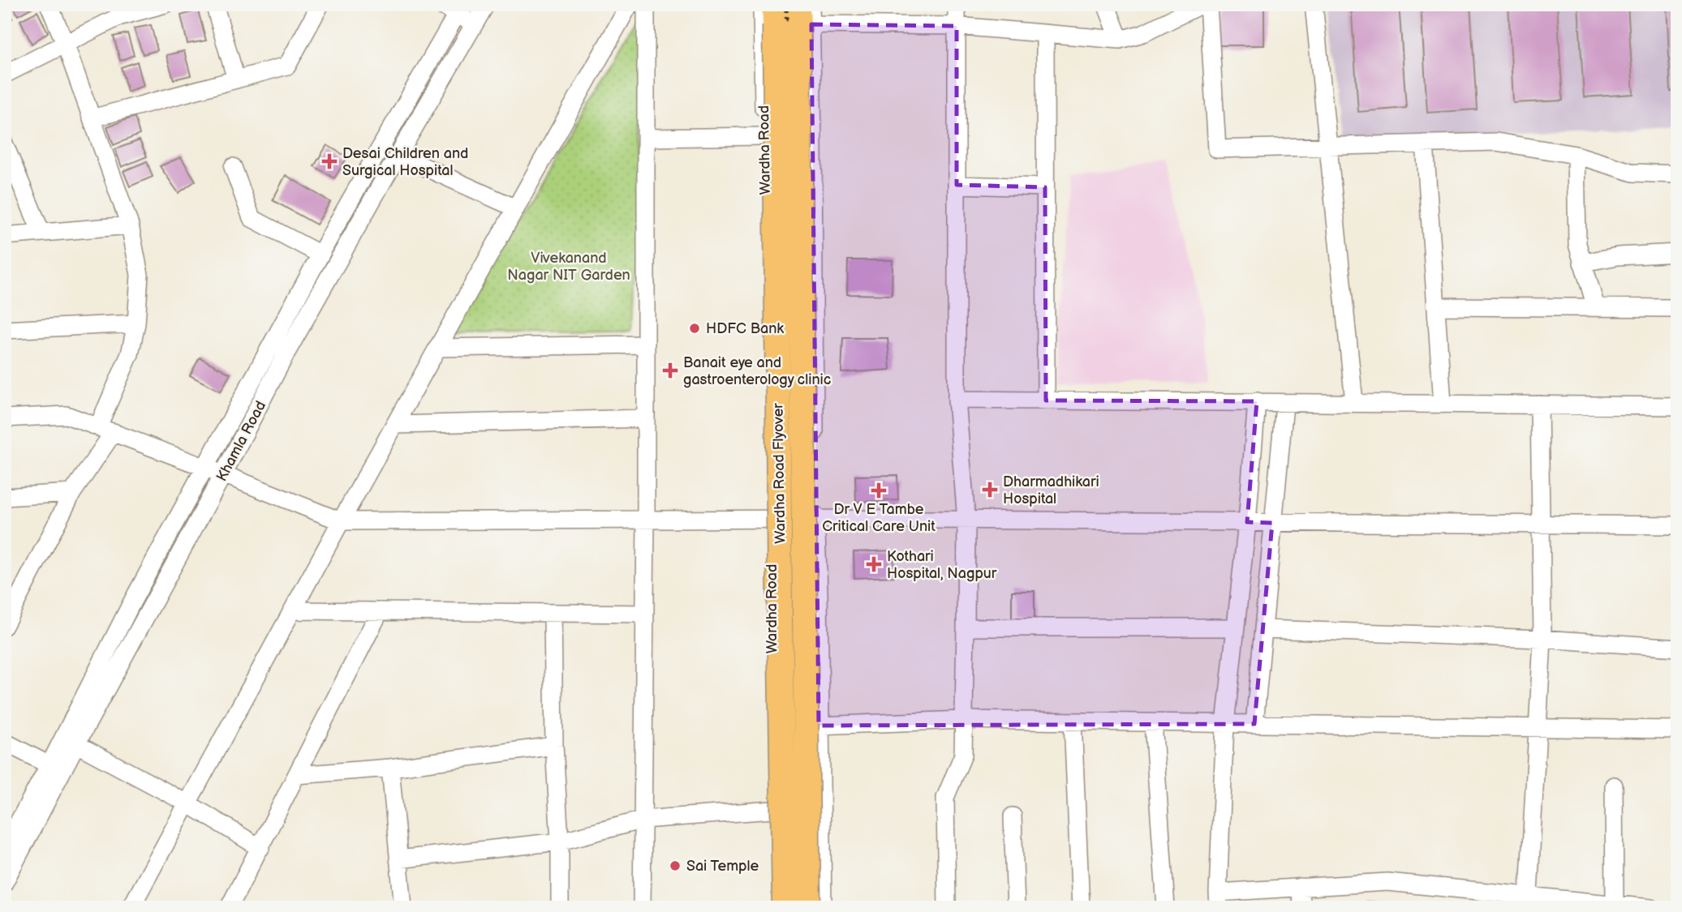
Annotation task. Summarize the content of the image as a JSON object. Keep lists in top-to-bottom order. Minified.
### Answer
{"streets":{"highway":["Wardha Road Flyover"],"street":["Wardha Road","Khamla Road"]},"parks":["Vivekanand Nagar NIT Garden"],"places":{"health":["Desai Children and Surgical Hospital","Banait eye and gastroenterology clinic","Dharmadhikari Hospital","Dr V E Tambe Critical Care Unit","Kothari Hospital, Nagpur"],"other":["HDFC Bank","Sai Temple"]}}
